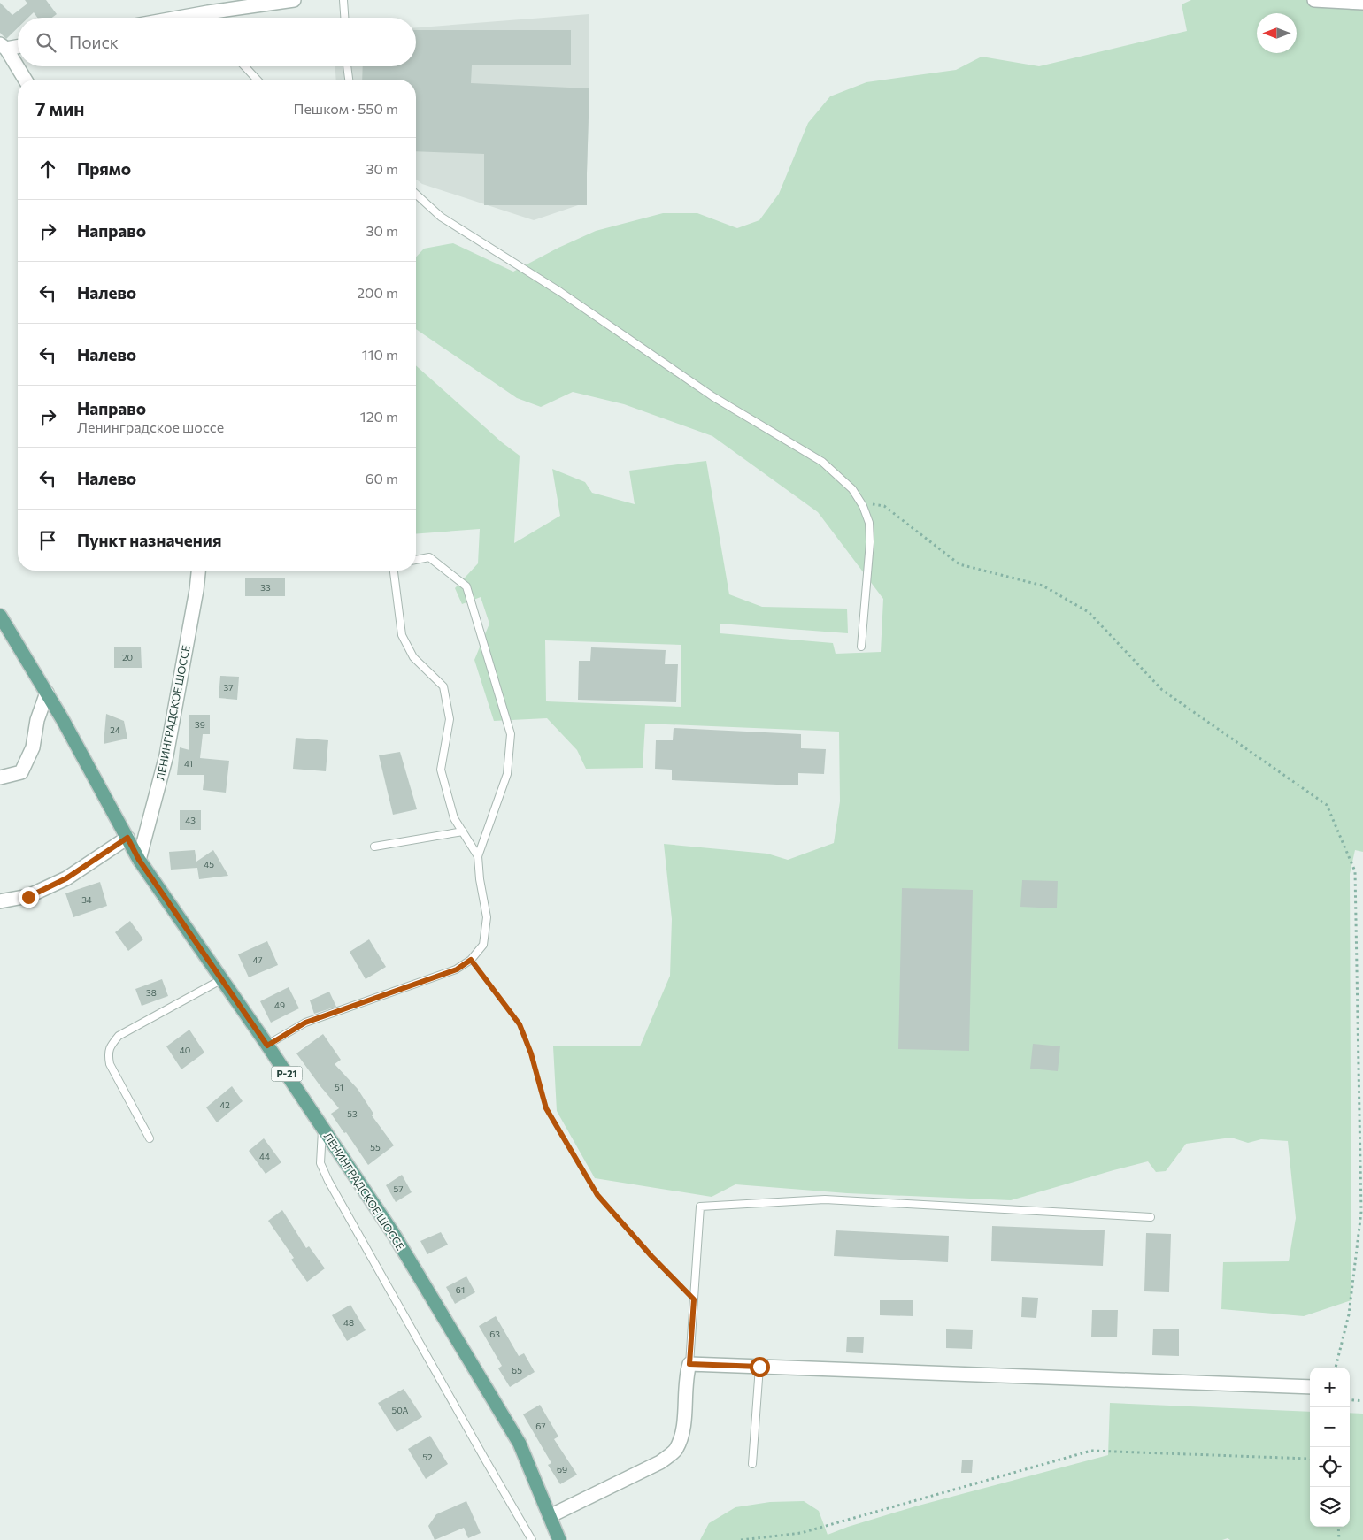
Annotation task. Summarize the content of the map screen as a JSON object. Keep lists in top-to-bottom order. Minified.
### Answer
{"streets":{"main road":["ЛЕНИНГРАДСКОЕ ШОССЕ","Р-21"]},"house_numbers":["33","20","37","39","24","41","43","45","34","47","38","49","40","51","42","53","55","44","57","61","48","63","65","50А","67","52","69"],"north":"left","page":{"search":"Поиск","heading":["7 мин","Пешком · 550 m"],"list":[["Прямо","30 m"],["Направо","30 m"],["Налево","200 m"],["Налево","110 m"],["Направо","Ленинградское шоссе","120 m"],["Налево","60 m"],"Пункт назначения"],"map_buttons":["+","−"]}}
